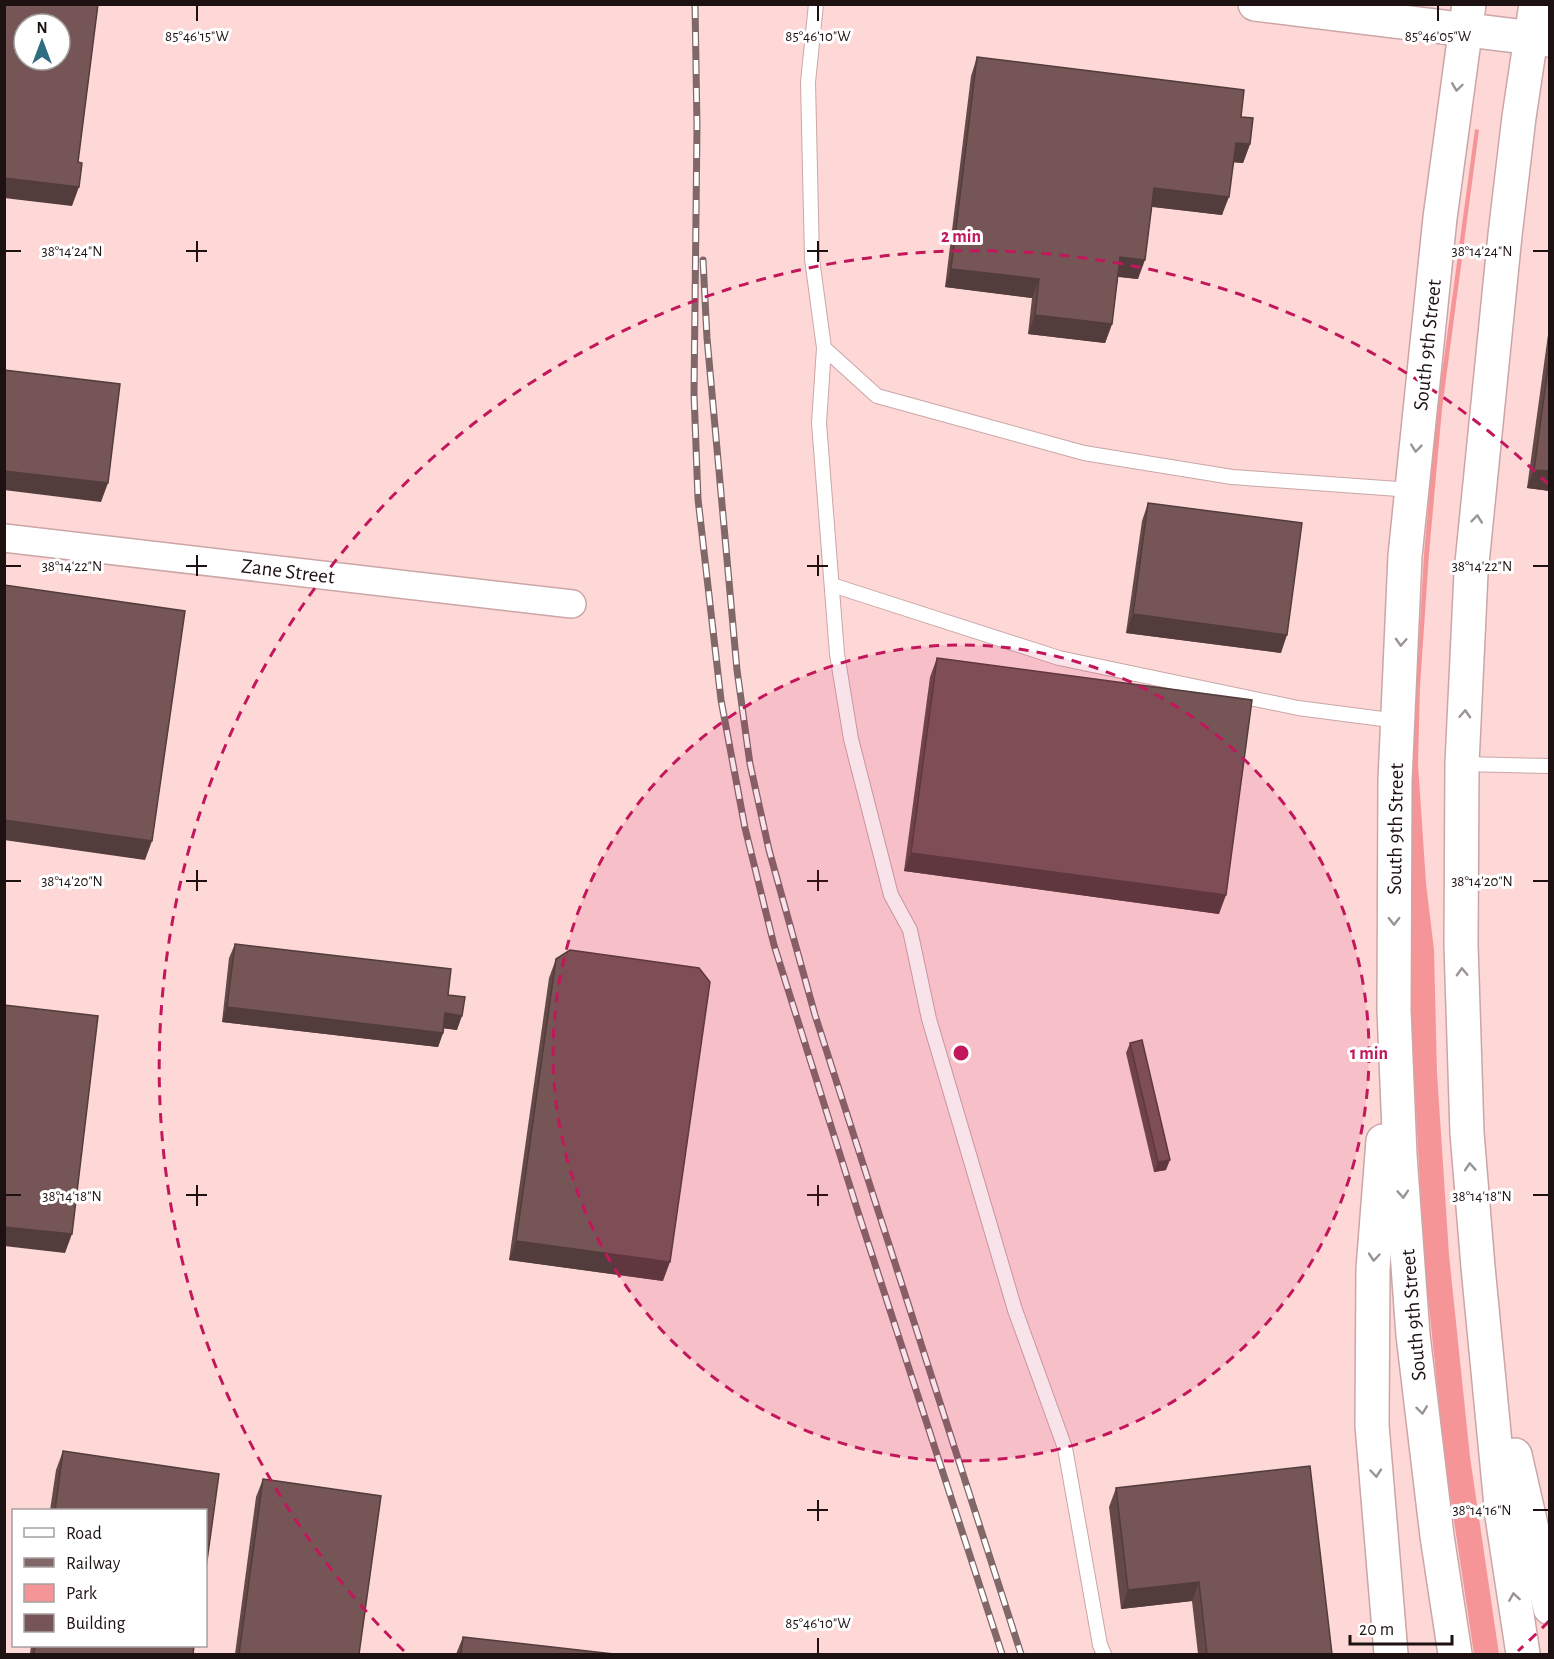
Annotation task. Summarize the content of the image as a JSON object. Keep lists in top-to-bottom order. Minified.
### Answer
{"streets":{"main road":["South 9th Street"],"street":["Zane Street"]},"legend":["Road","Railway","Park","Building"],"scale_bar":"20 m","north":"top","coordinates":["85°46'15\"W","85°46'10\"W","85°46'05\"W","38°14'24\"N","38°14'22\"N","38°14'20\"N","38°14'18\"N","38°14'16\"N"],"rings":["2 min","1 min"]}
